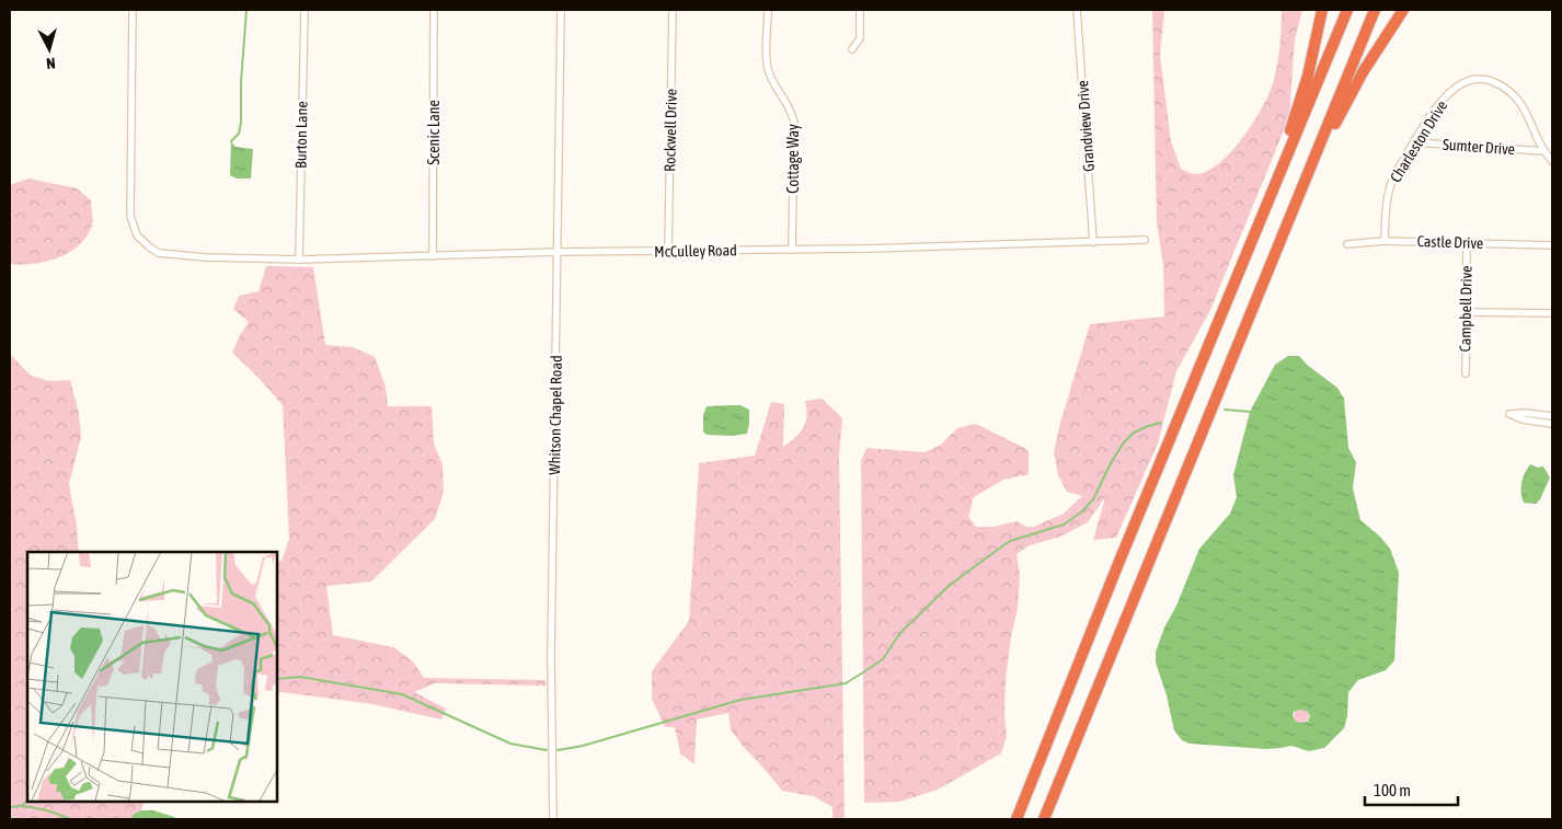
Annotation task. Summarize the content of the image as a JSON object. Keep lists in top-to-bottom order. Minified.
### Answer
{"streets":{"street":["Grandview Drive","Rockwell Drive","Scenic Lane","Burton Lane","Charleston Drive","Sumter Drive","Cottage Way","Castle Drive","McCulley Road","Campbell Drive","Whitson Chapel Road"]},"crossings":[["Grandview Drive","McCulley Road"],["Rockwell Drive","McCulley Road"],["Scenic Lane","McCulley Road"],["Burton Lane","McCulley Road"],["Charleston Drive","Sumter Drive"],["Charleston Drive","Castle Drive"],["Cottage Way","McCulley Road"],["Castle Drive","Campbell Drive"],["McCulley Road","Whitson Chapel Road"]],"scale_bar":"100 m","north":"bottom"}
